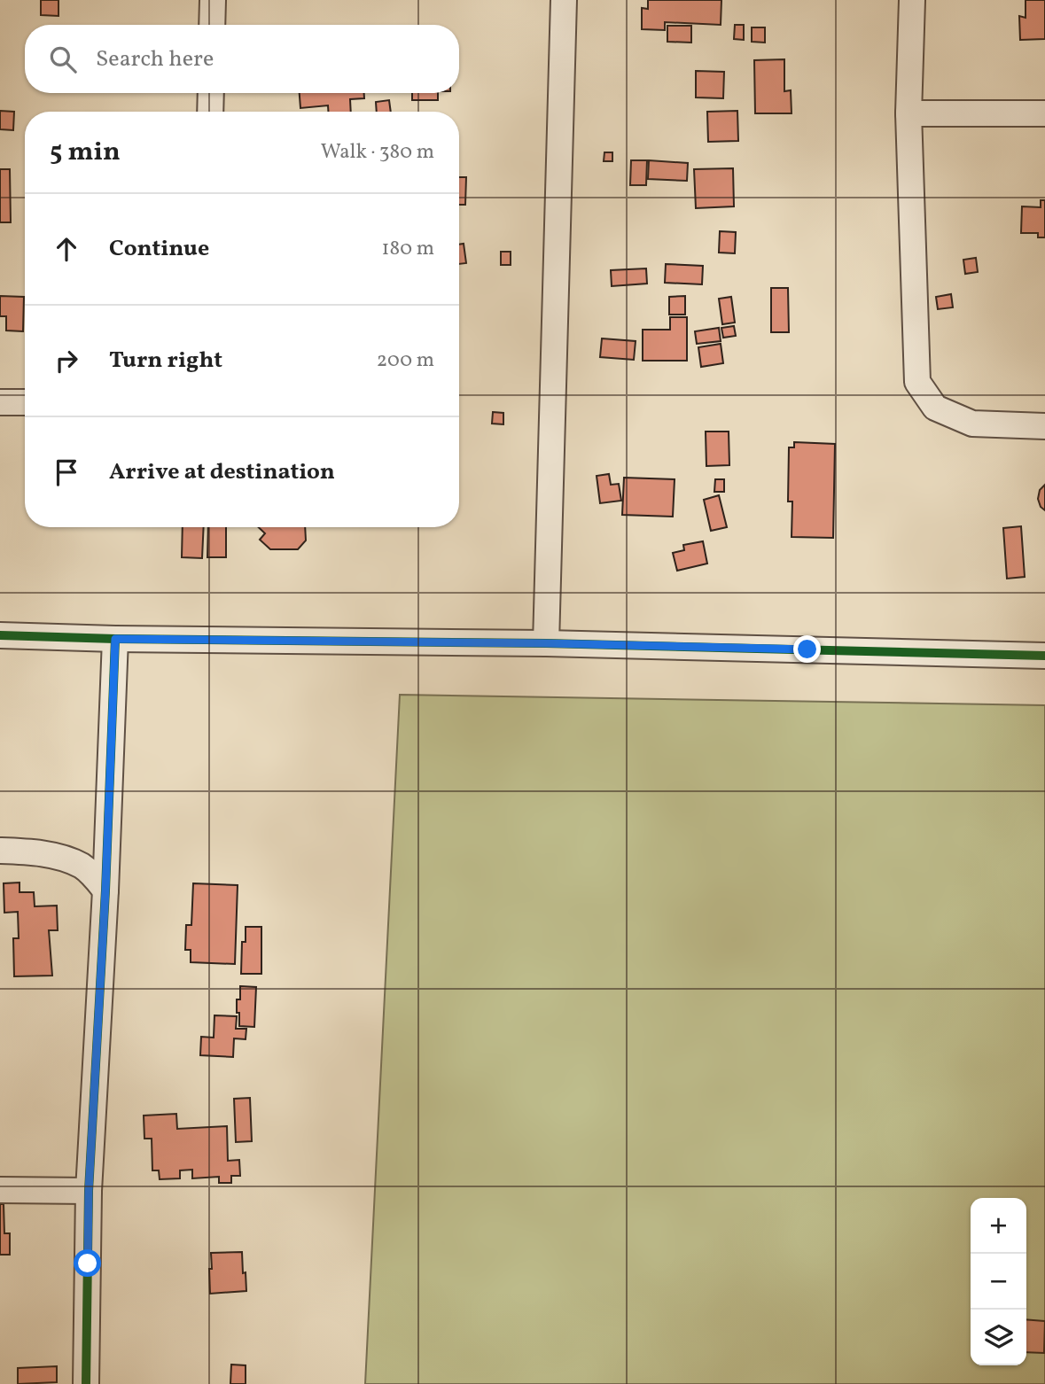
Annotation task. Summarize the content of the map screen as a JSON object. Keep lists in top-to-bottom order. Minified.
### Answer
{"page":{"search":"Search here","heading":["5 min","Walk · 380 m"],"list":[["Continue","180 m"],["Turn right","200 m"],"Arrive at destination"],"map_buttons":["+","−"]}}
